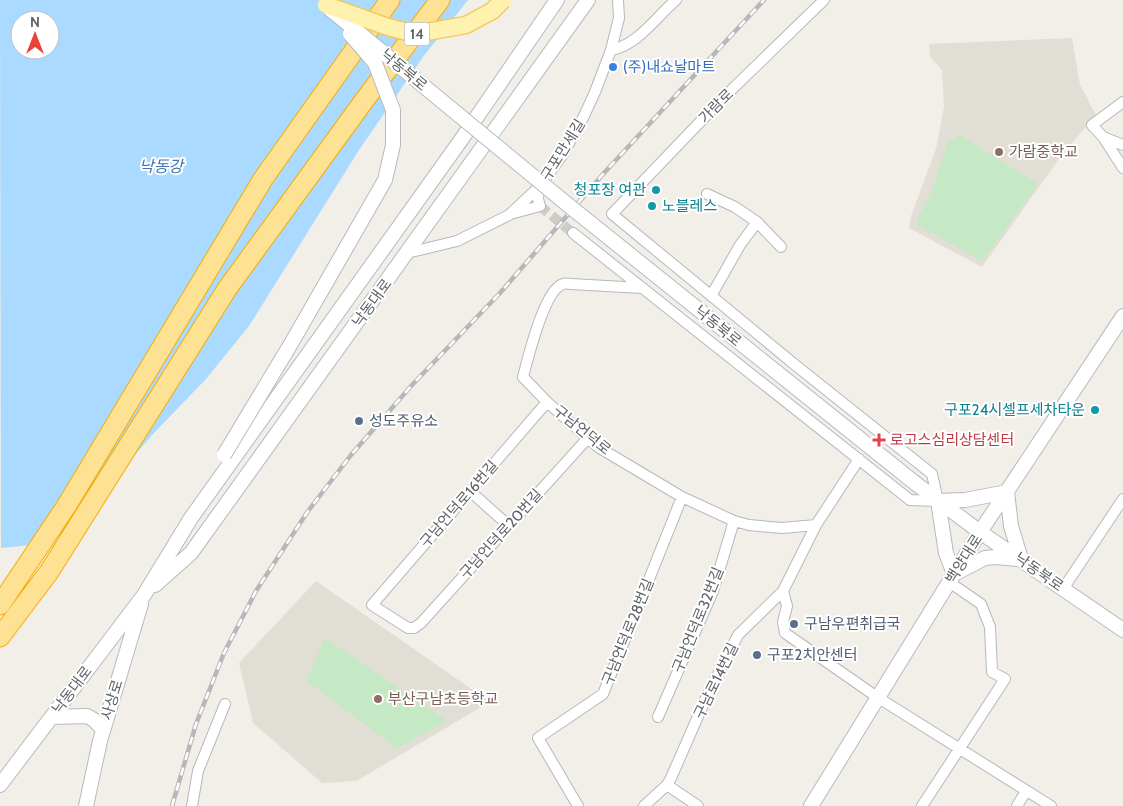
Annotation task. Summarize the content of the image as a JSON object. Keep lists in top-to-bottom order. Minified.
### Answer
{"streets":{"main road":["14","낙동북로","낙동대로","백양대로","사상로"],"street":["가람로","구포만세길","구남언덕로","구남언덕로16번길","구남언덕로20번길","구남언덕로32번길","구남언덕로28번길","구남로14번길"]},"crossings":[["14","낙동북로"],["낙동북로","백양대로"],["구포만세길","낙동대로"],["낙동대로","사상로"],["구남언덕로","구남언덕로16번길"],["구남언덕로","구남언덕로20번길"],["구남언덕로","구남언덕로32번길"],["구남언덕로","구남언덕로28번길"],["구남언덕로","구남로14번길"],["구남언덕로16번길","구남언덕로20번길"]],"water":["낙동강"],"places":{"other":["(주)내쇼날마트","가람중학교","청포장 여관","노블레스","구포24시셀프세차타운","성도주유소","구남우편취급국","구포2치안센터","부산구남초등학교"],"health":["로고스심리상담센터"]},"north":"top"}
